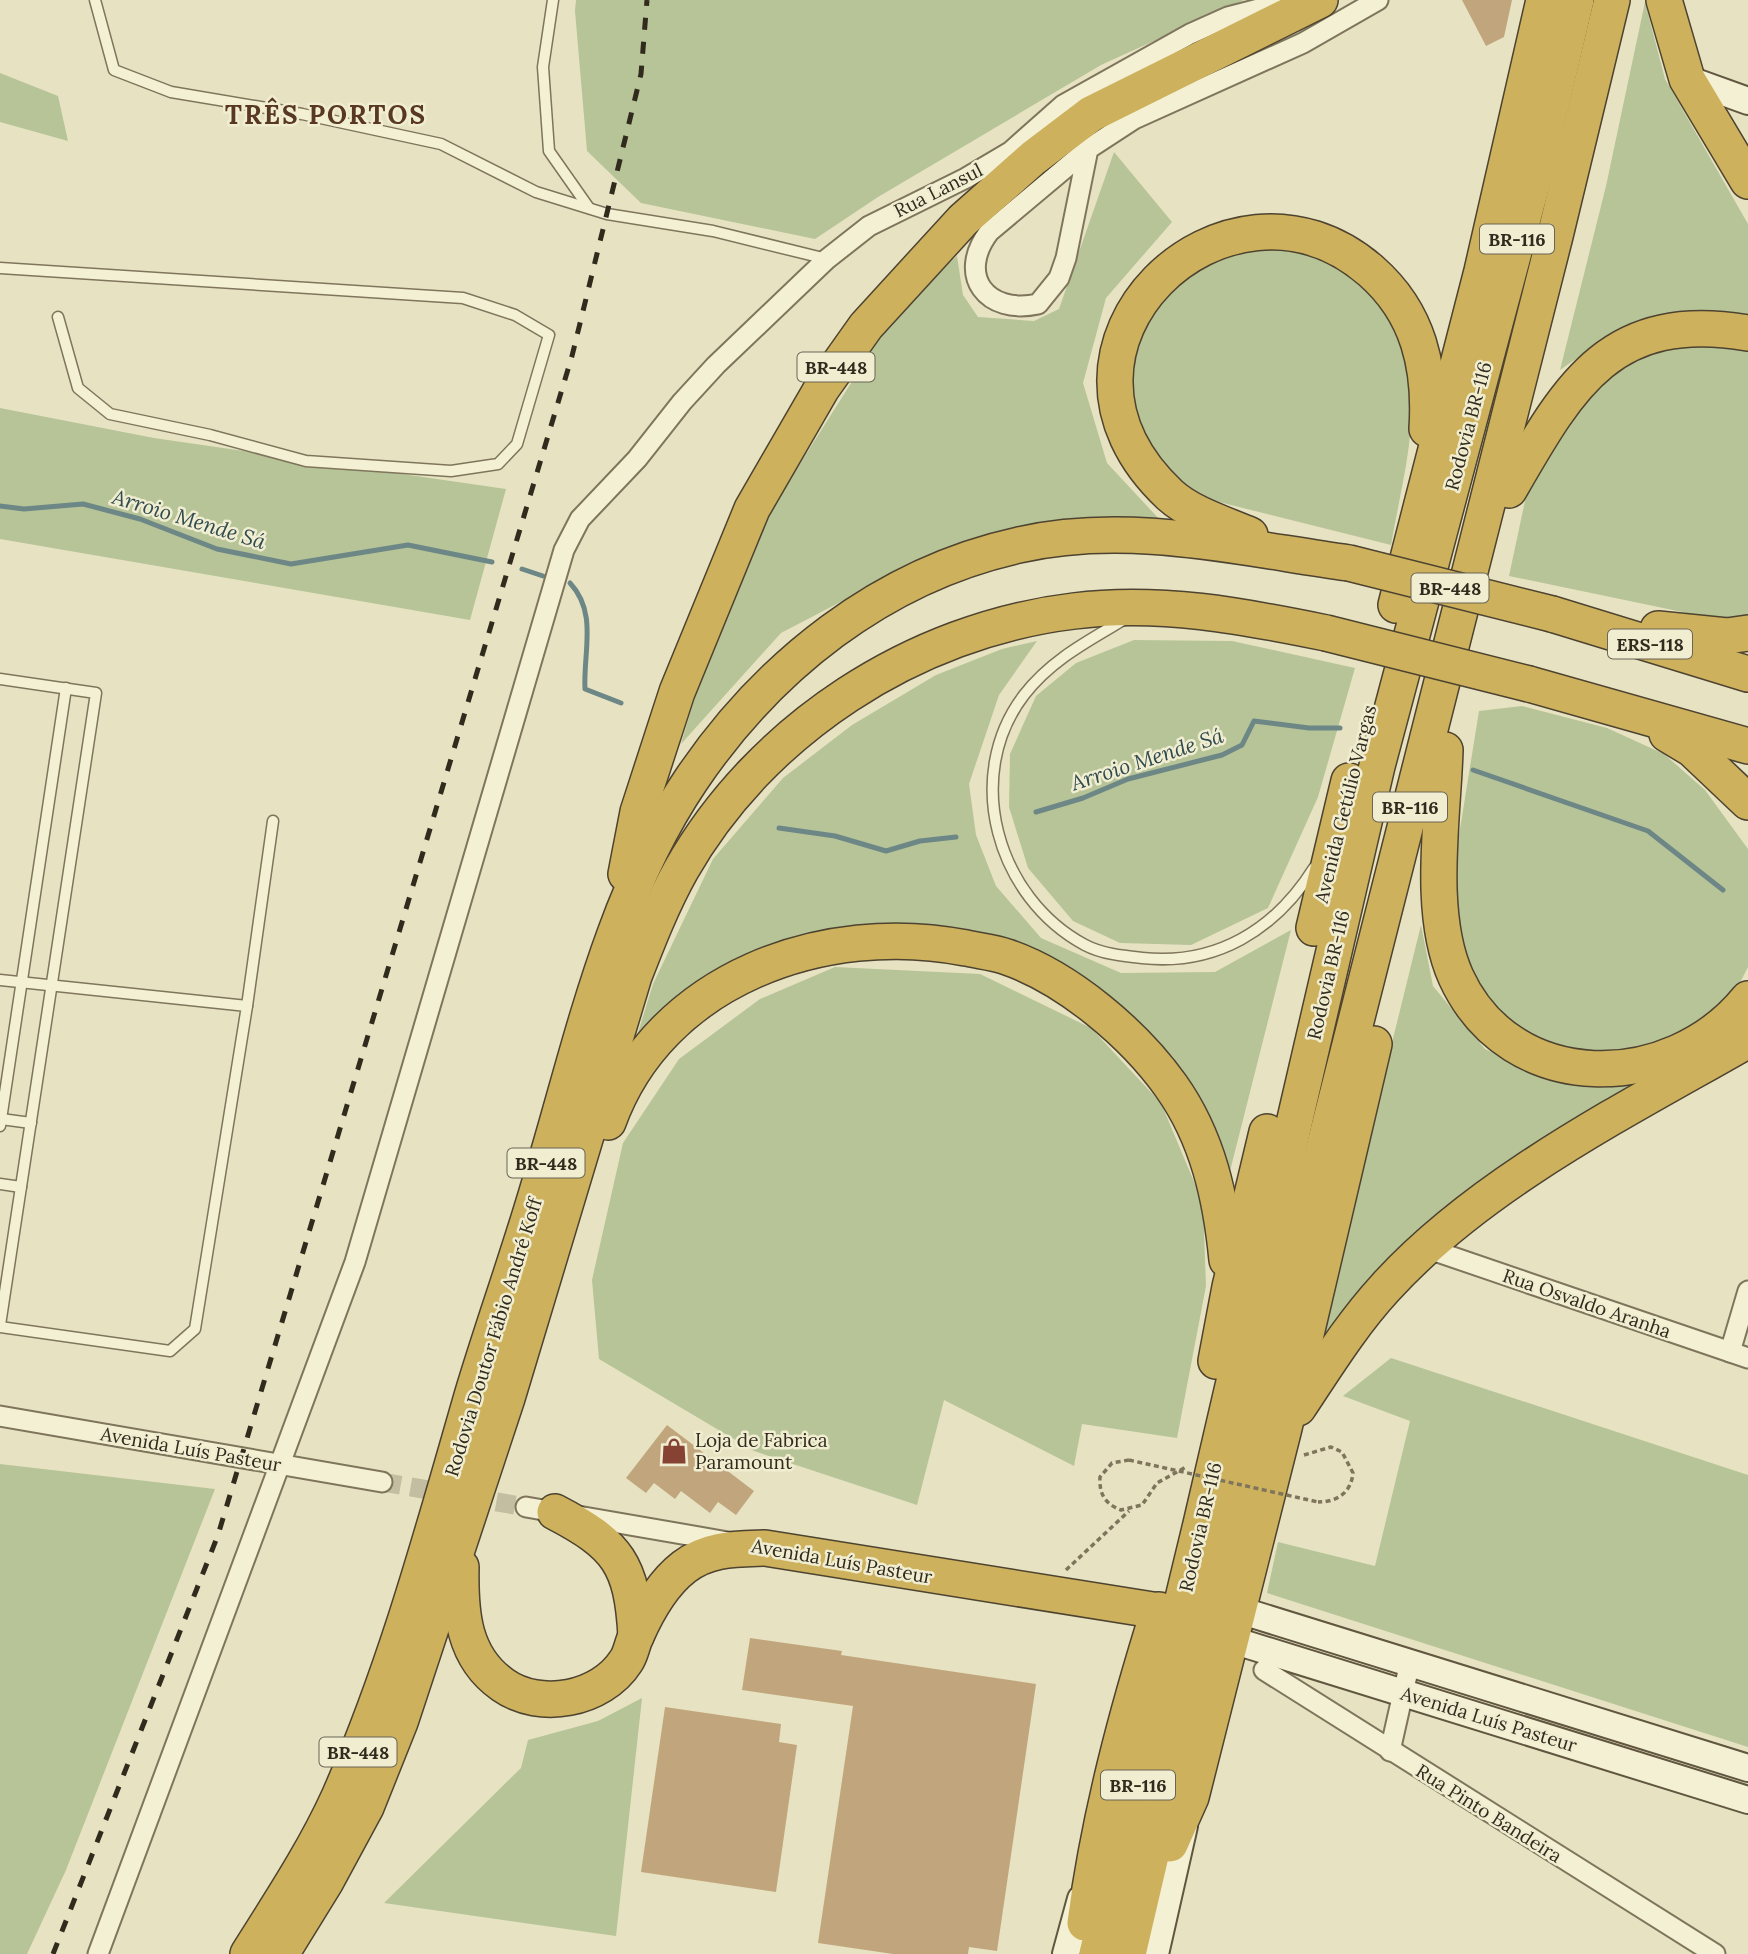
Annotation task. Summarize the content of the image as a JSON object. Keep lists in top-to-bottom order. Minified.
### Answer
{"streets":{"highway":["BR-116","BR-448","Rodovia BR-116","ERS-118","Avenida Getúlio Vargas","Rodovia Doutor Fábio André Koff","Avenida Luís Pasteur"],"street":["Rua Lansul","Rua Osvaldo Aranha","Rua Pinto Bandeira"]},"crossings":[["Rua Lansul","Avenida Luís Pasteur"],["BR-116","Rodovia BR-116"],["BR-448","Rodovia Doutor Fábio André Koff"],["Rodovia BR-116","Avenida Getúlio Vargas"],["Rodovia BR-116","Avenida Luís Pasteur"],["ERS-118","Rodovia Doutor Fábio André Koff"],["Avenida Getúlio Vargas","Avenida Luís Pasteur"]],"districts":["TRÊS PORTOS"],"water":["Arroio Mende Sá"],"places":{"shop":["Loja de Fabrica Paramount"]}}
